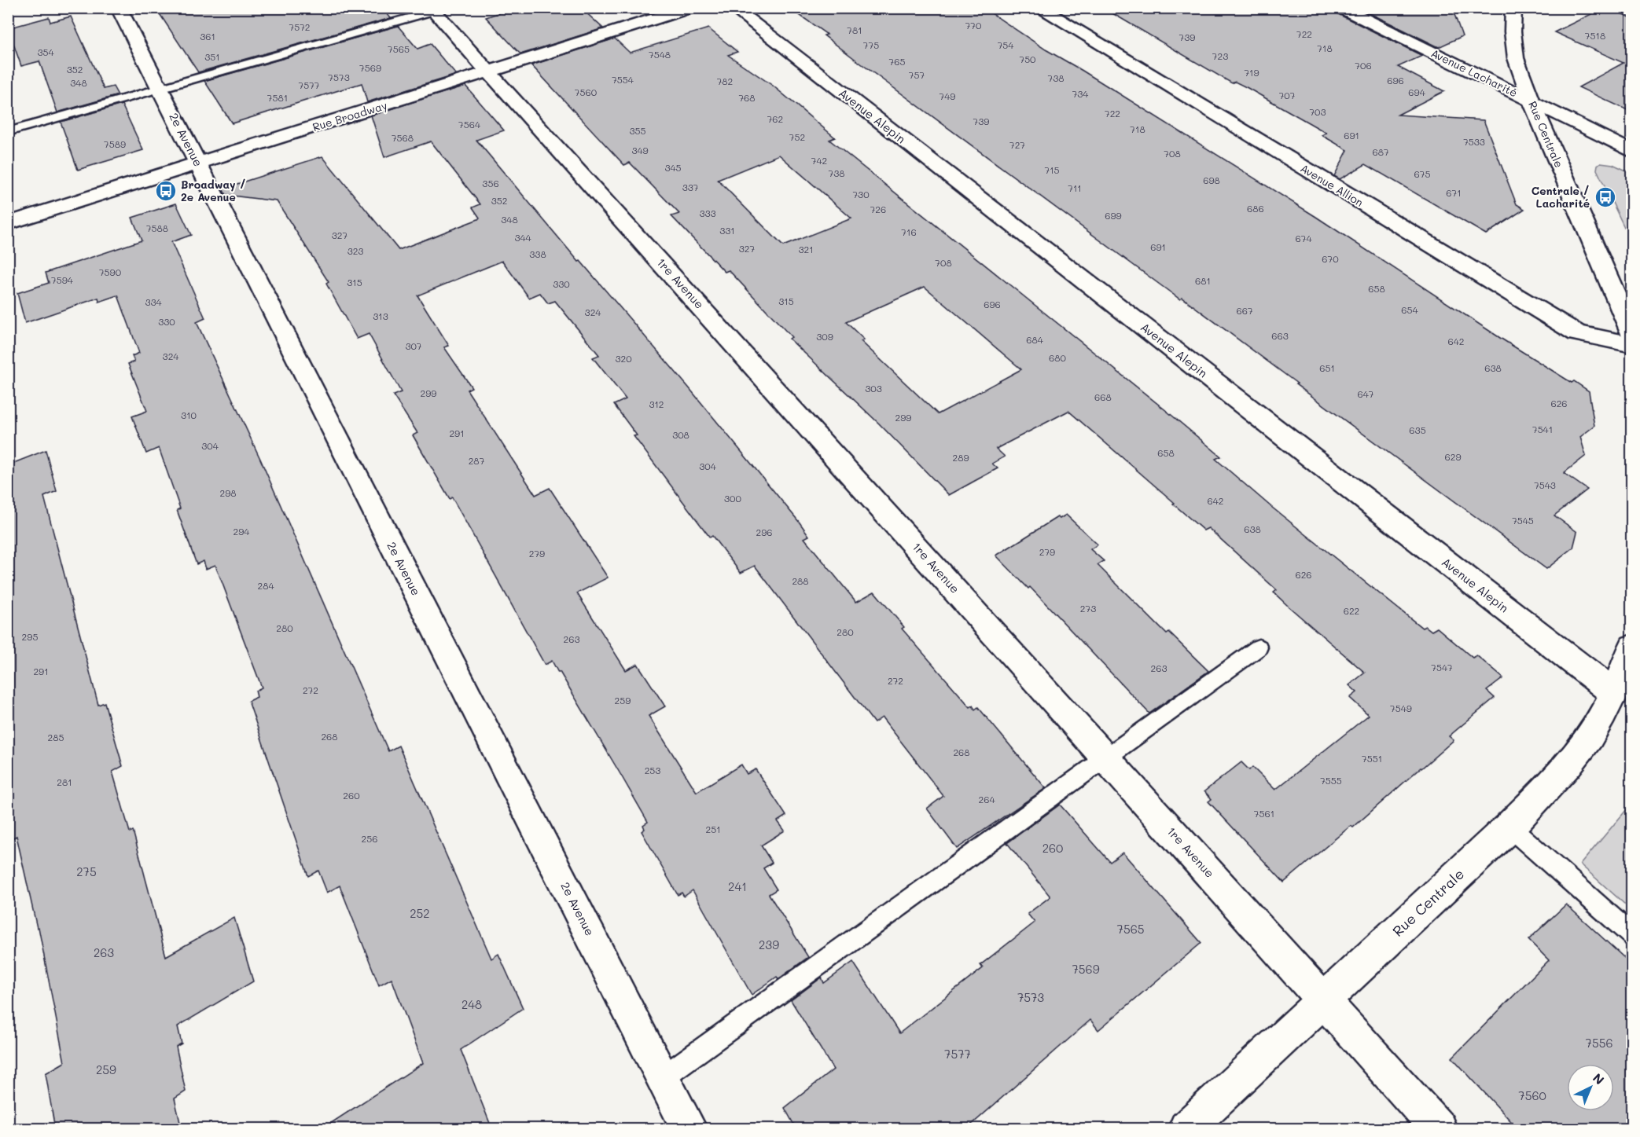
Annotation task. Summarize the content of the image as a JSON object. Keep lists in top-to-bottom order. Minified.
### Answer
{"streets":{"street":["Avenue Lacharité","Rue Broadway","Avenue Alepin","Rue Centrale","2e Avenue","Avenue Allion","1re Avenue"]},"crossings":[["Avenue Lacharité","Rue Centrale"],["Rue Broadway","2e Avenue"],["Rue Broadway","1re Avenue"],["Avenue Alepin","Rue Centrale"],["Rue Centrale","1re Avenue"]],"places":{"bus stop":["Broadway / 2e Avenue","Centrale / Lacharité"]},"house_numbers":["770","7572","781","722","7518","361","739","775","754","718","7565","354","7548","723","351","750","765","706","7569","352","719","757","7573","738","7554","696","782","348","7577","7560","694","734","707","749","7581","768","703","722","762","739","7564","718","355","691","752","7568","7533","7589","727","349","687","708","742","345","715","738","675","698","356","337","711","671","730","352","686","726","333","699","348","7588","331","716","327","344","674","691","327","321","323","338","670","708","7590","7594","681","315","330","658","315","334","696","654","667","324","313","330","663","309","684","642","307","324","680","320","651","638","303","299","647","668","626","312","310","299","7541","635","291","308","304","658","629","289","287","304","7543","298","300","642","7545","638","294","296","279","279","626","288","284","273","622","280","280","295","263","7547","263","291","272","272","259","7549","268","285","268","7551","253","7555","281","260","264","7561","251","256","260","275","241","252","7565","239","263","7569","7573","248","7556","7577","259","7560"],"north":"top right"}
